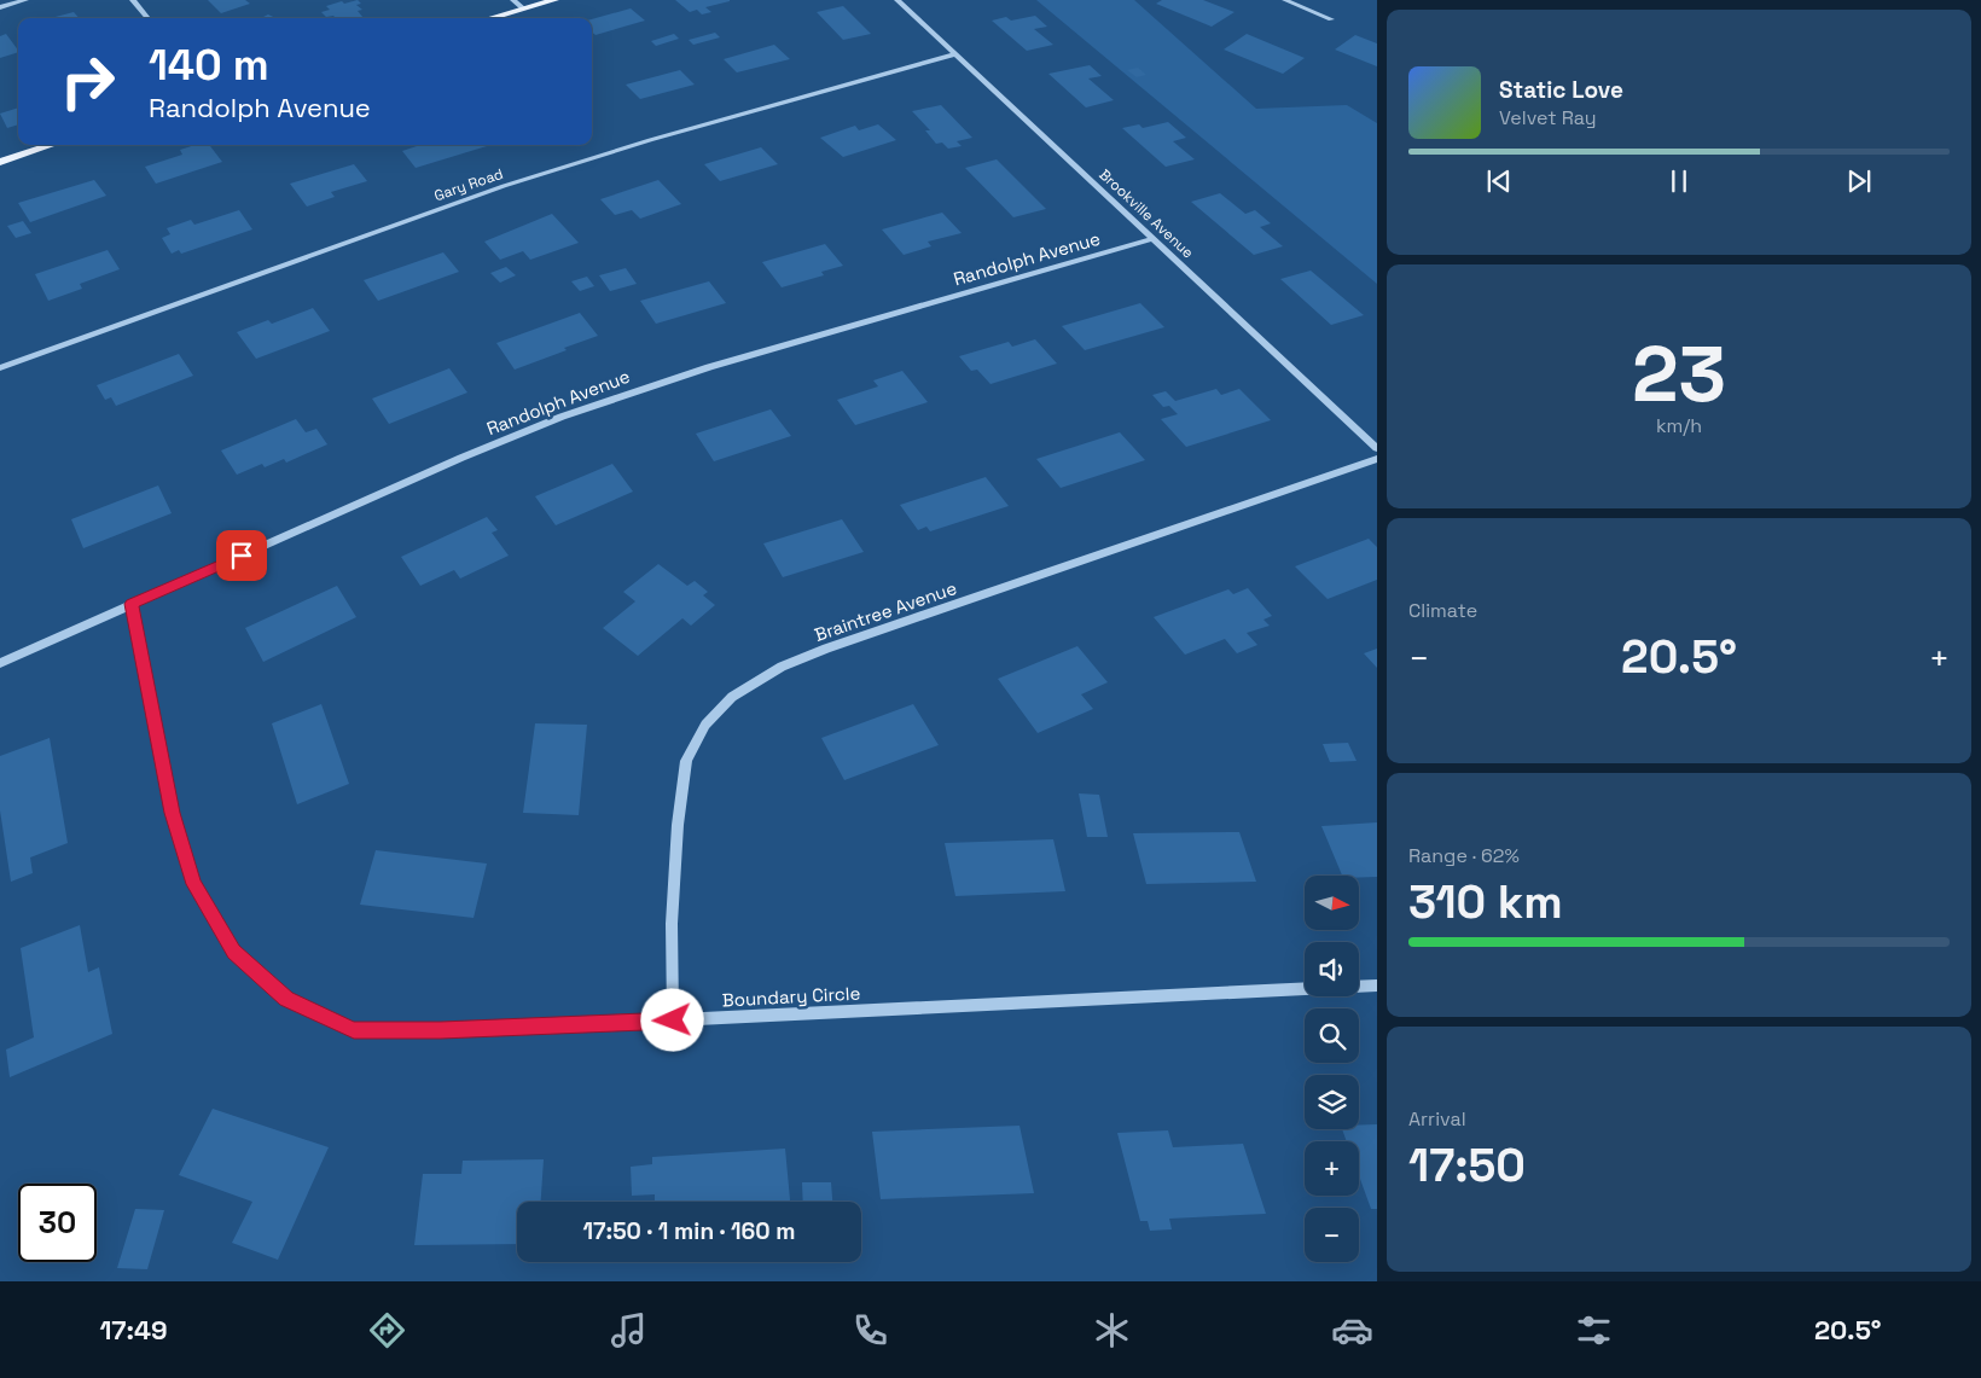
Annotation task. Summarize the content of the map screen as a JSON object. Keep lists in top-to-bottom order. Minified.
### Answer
{"streets":{"street":["Gary Road","Brookville Avenue","Randolph Avenue","Braintree Avenue","Boundary Circle"]},"crossings":[["Gary Road","Brookville Avenue"],["Brookville Avenue","Randolph Avenue"],["Randolph Avenue","Boundary Circle"],["Braintree Avenue","Boundary Circle"]],"north":"right","page":{"turn":["140 m","Randolph Avenue"],"song":["Static Love","Velvet Ray"],"tile":[["23","km/h"],"Climate",["Range · 62%","310 km"],["Arrival","17:50"]],"heat":["−","20.5°","+"],"map_buttons":["+","−"],"limit":"30","trip":"17:50 · 1 min · 160 m","tabs":["17:49","20.5°"]}}
